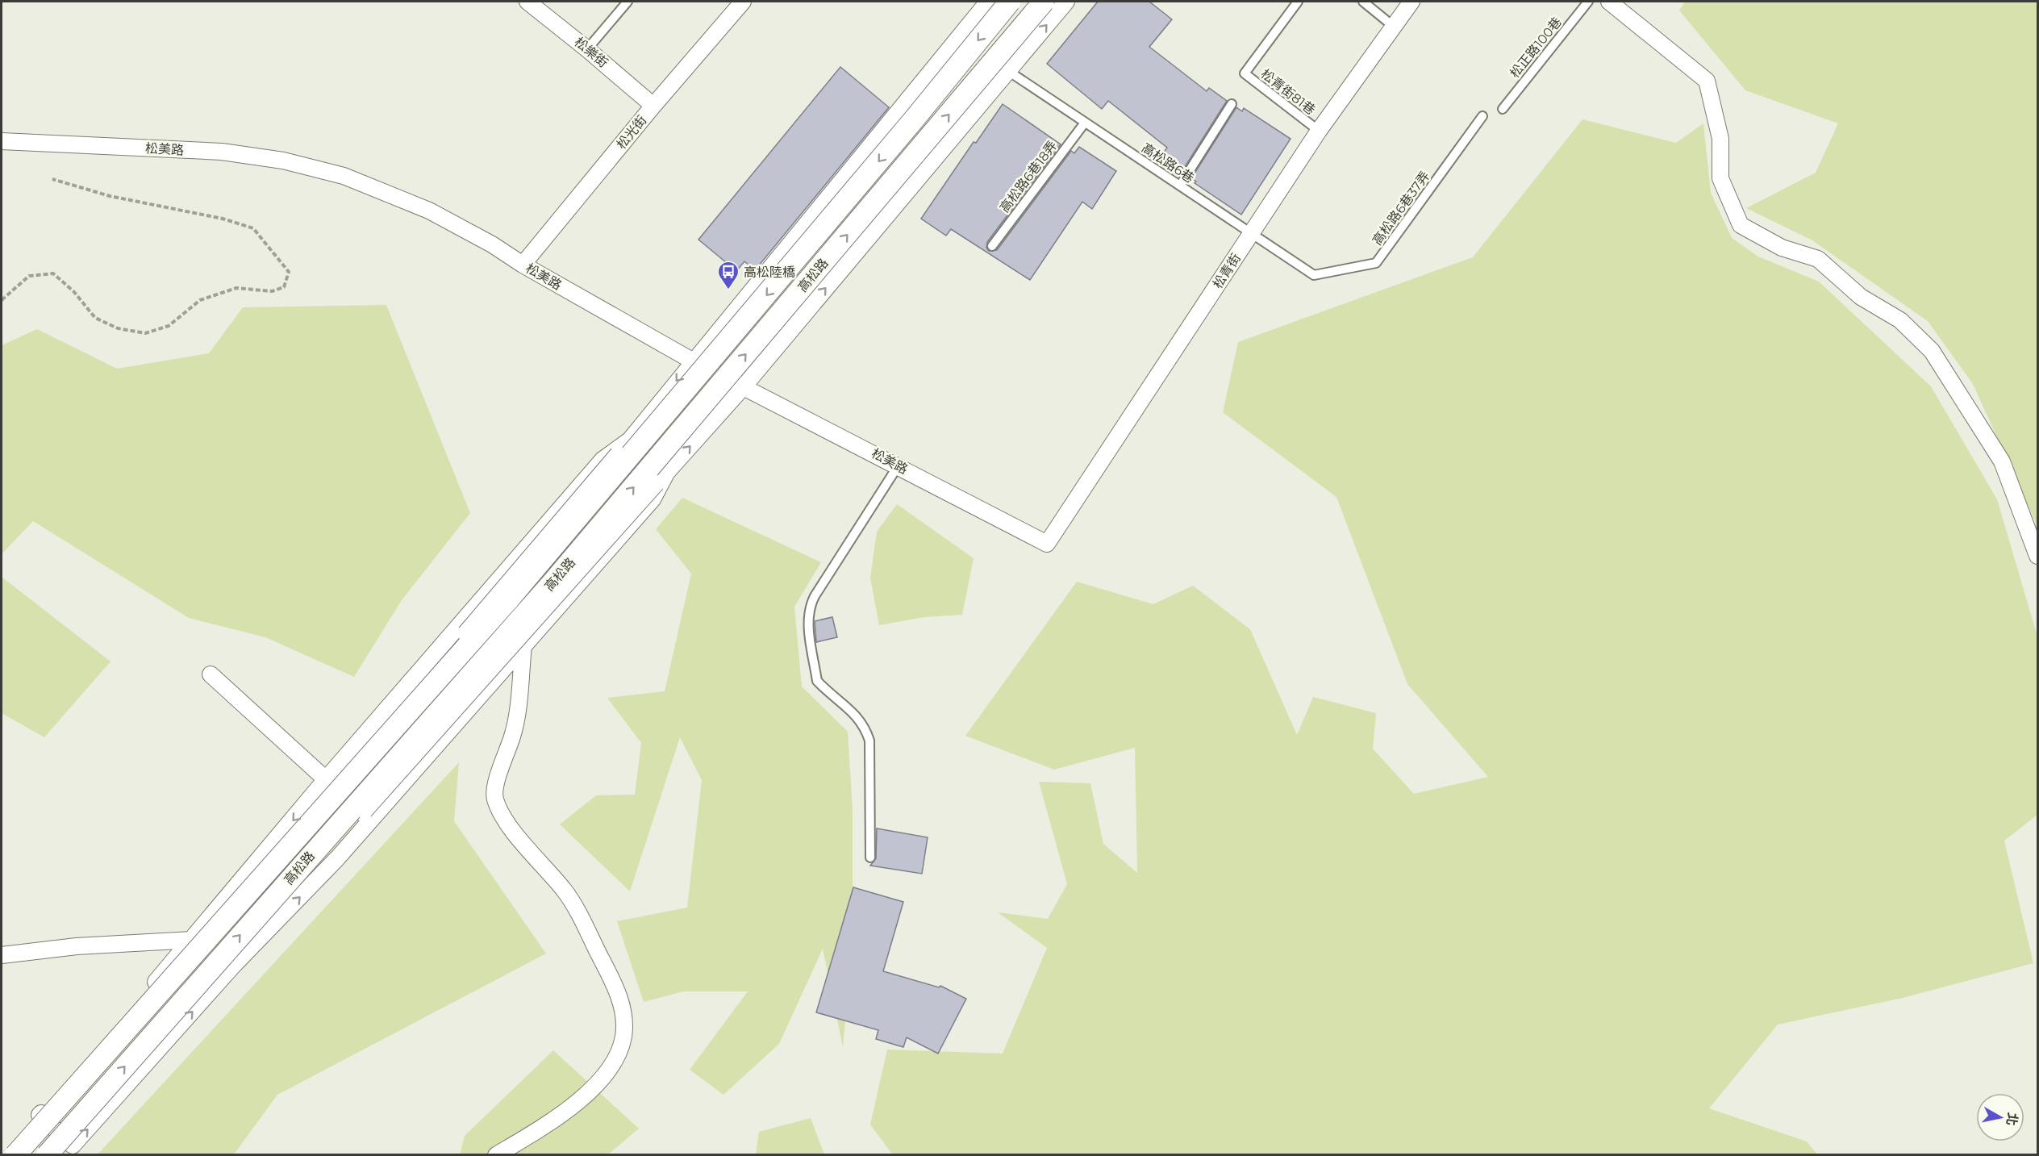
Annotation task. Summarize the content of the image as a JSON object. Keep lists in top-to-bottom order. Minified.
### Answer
{"streets":{"street":["松樂街","松光街","松美路","松青街","高松路"],"lane":["松正路100巷","松青街81巷","高松路6巷","高松路6巷18弄","高松路6巷37弄"]},"crossings":[["松樂街","松光街"],["松青街81巷","松青街"],["松光街","松美路"],["松美路","松青街"],["松美路","高松路"],["高松路6巷","高松路6巷18弄"],["高松路6巷","高松路6巷37弄"],["高松路6巷","松青街"],["高松路6巷","高松路"]],"places":{"bus stop":["高松陸橋"]},"north":"right"}
